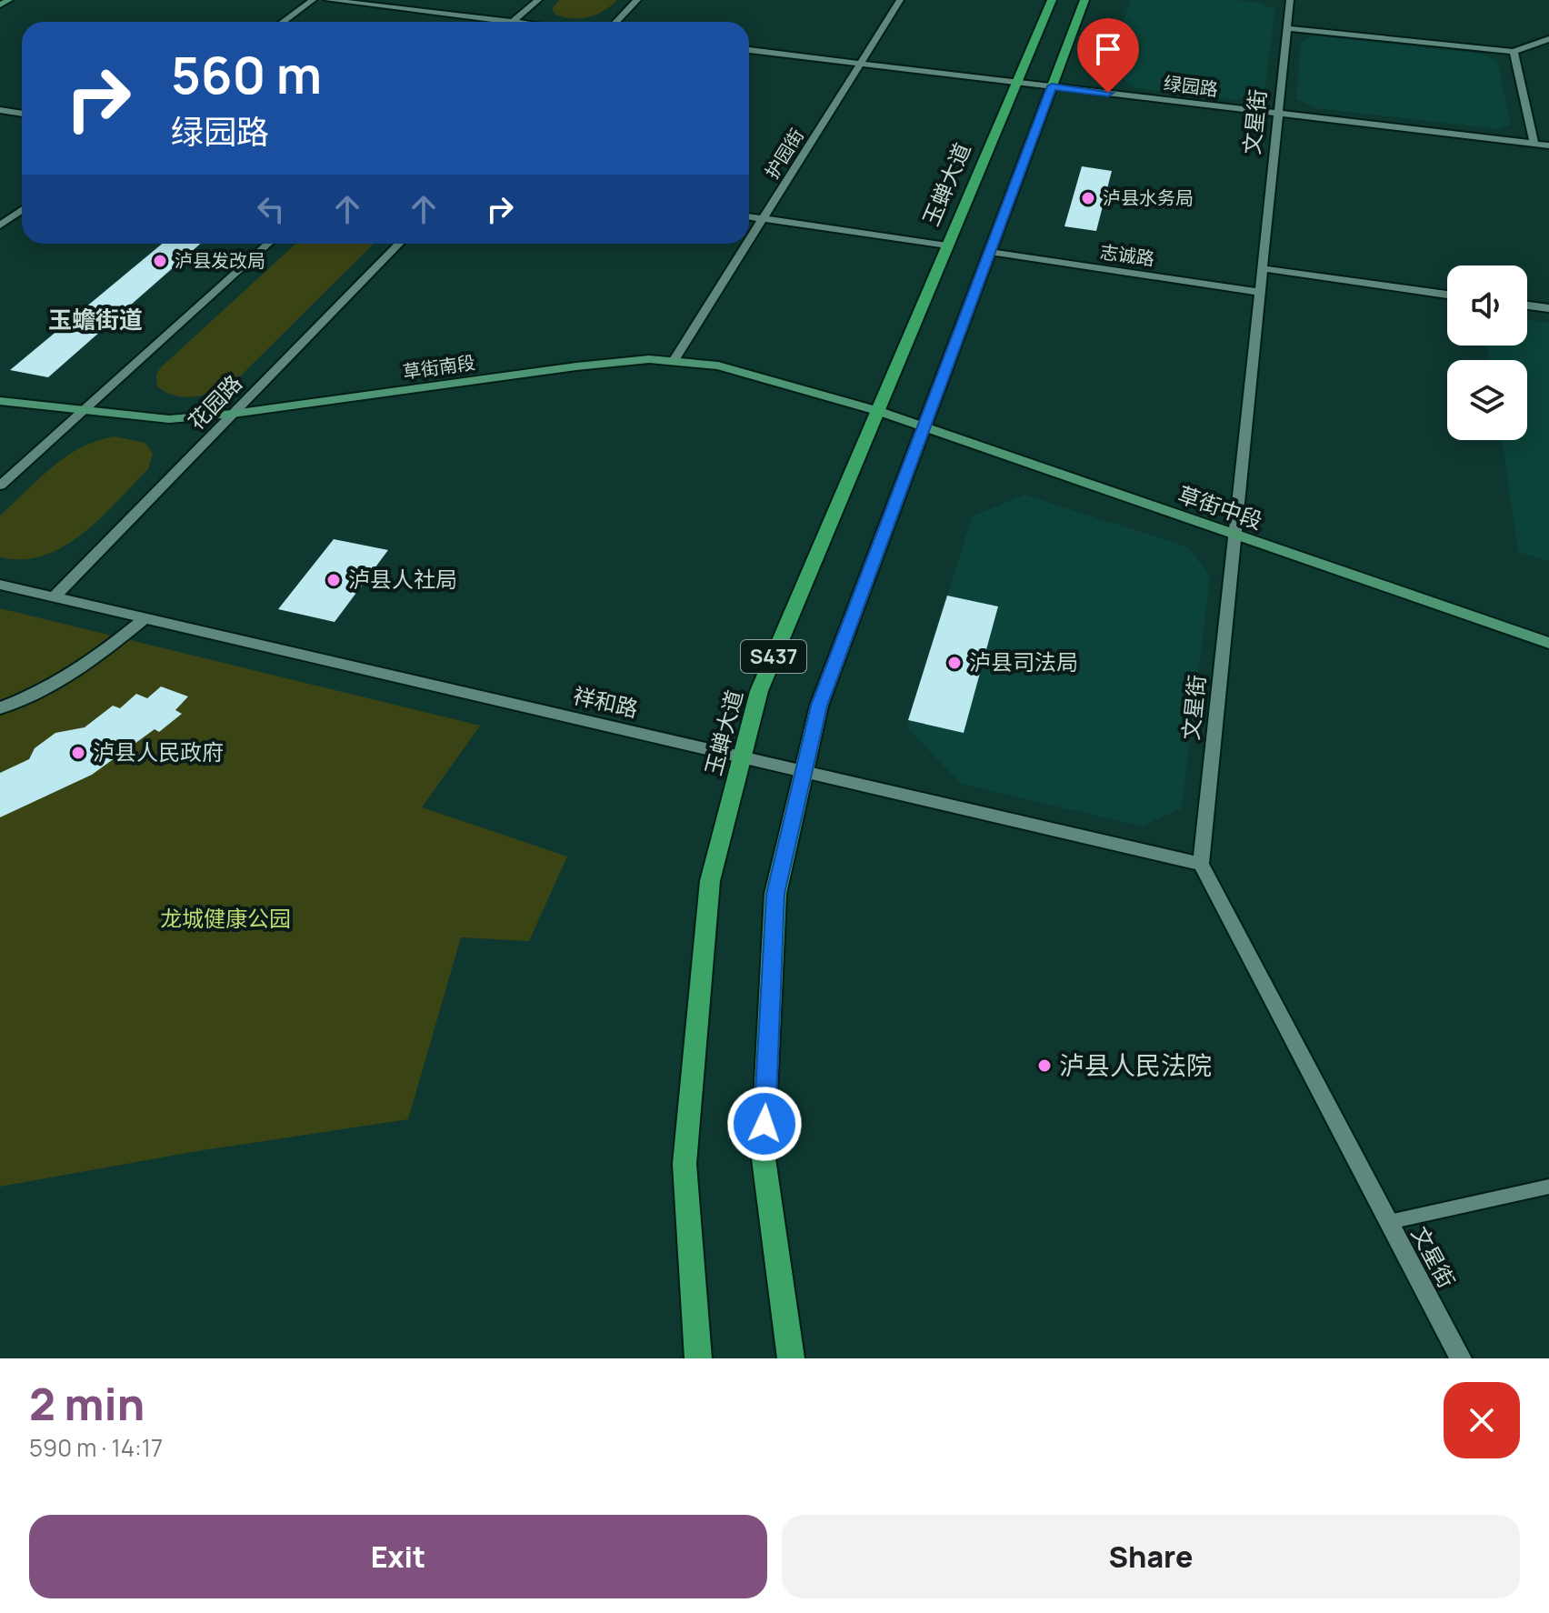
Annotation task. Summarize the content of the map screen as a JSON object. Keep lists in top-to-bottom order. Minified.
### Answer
{"streets":{"main road":["玉蝉大道","草街南段","草街中段","S437"],"street":["绿园路","文星街","护园街","志诚路","花园路","祥和路"]},"crossings":[["绿园路","文星街"],["绿园路","护园街"],["绿园路","玉蝉大道"],["绿园路","S437"],["文星街","志诚路"],["文星街","草街中段"],["文星街","祥和路"],["护园街","草街南段"],["玉蝉大道","草街南段"],["玉蝉大道","草街中段"],["玉蝉大道","祥和路"],["志诚路","S437"],["草街南段","花园路"],["草街南段","草街中段"],["花园路","祥和路"],["草街中段","S437"],["S437","祥和路"]],"districts":["玉蟾街道"],"parks":["龙城健康公园"],"places":["泸县水务局","泸县发改局","泸县人社局","泸县司法局","泸县人民政府","泸县人民法院"],"page":{"turn":["560 m","绿园路"],"heading":["2 min","590 m · 14:17"],"buttons":["Exit","Share"]}}
